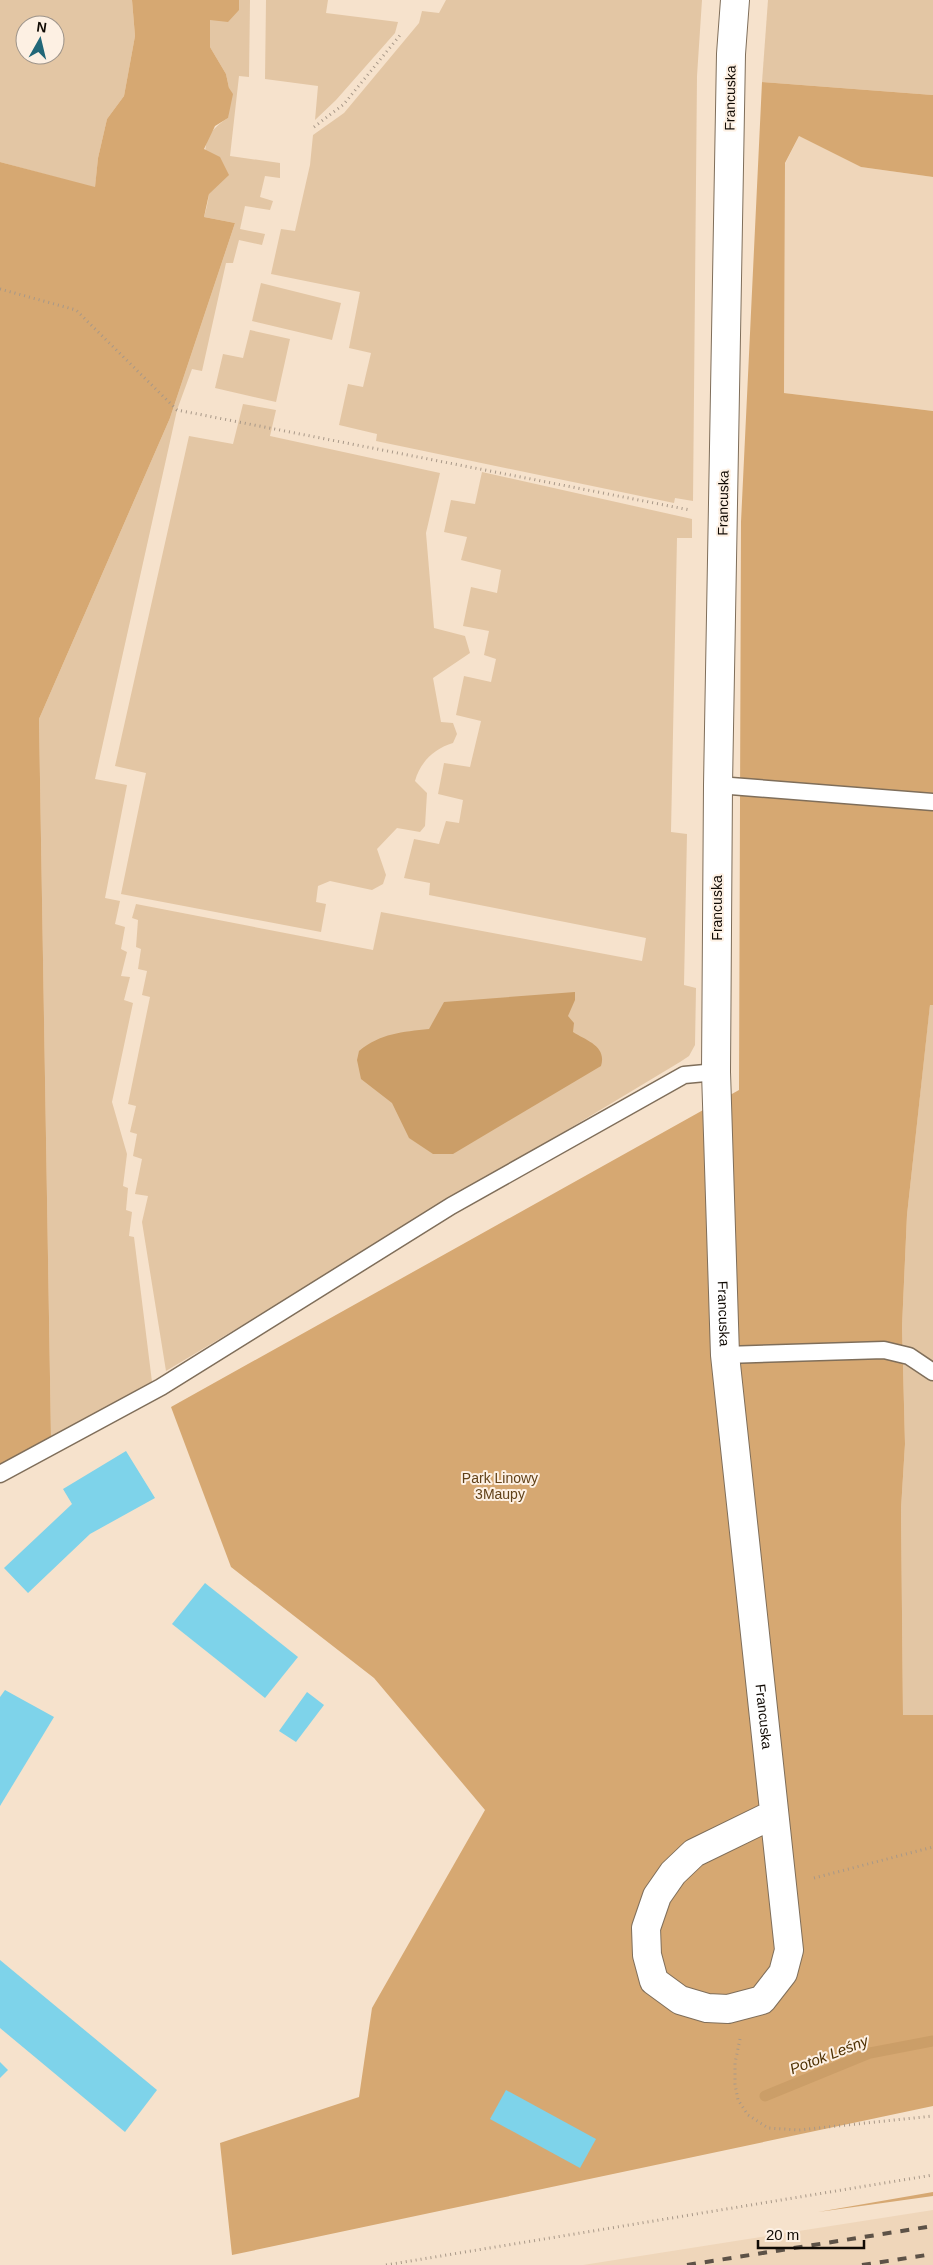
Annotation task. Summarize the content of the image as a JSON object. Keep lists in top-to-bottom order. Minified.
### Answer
{"streets":{"street":["Francuska"]},"water":["Potok Leśny"],"parks":["Park Linowy 3Maupy"],"scale_bar":"20 m","north":"top"}
